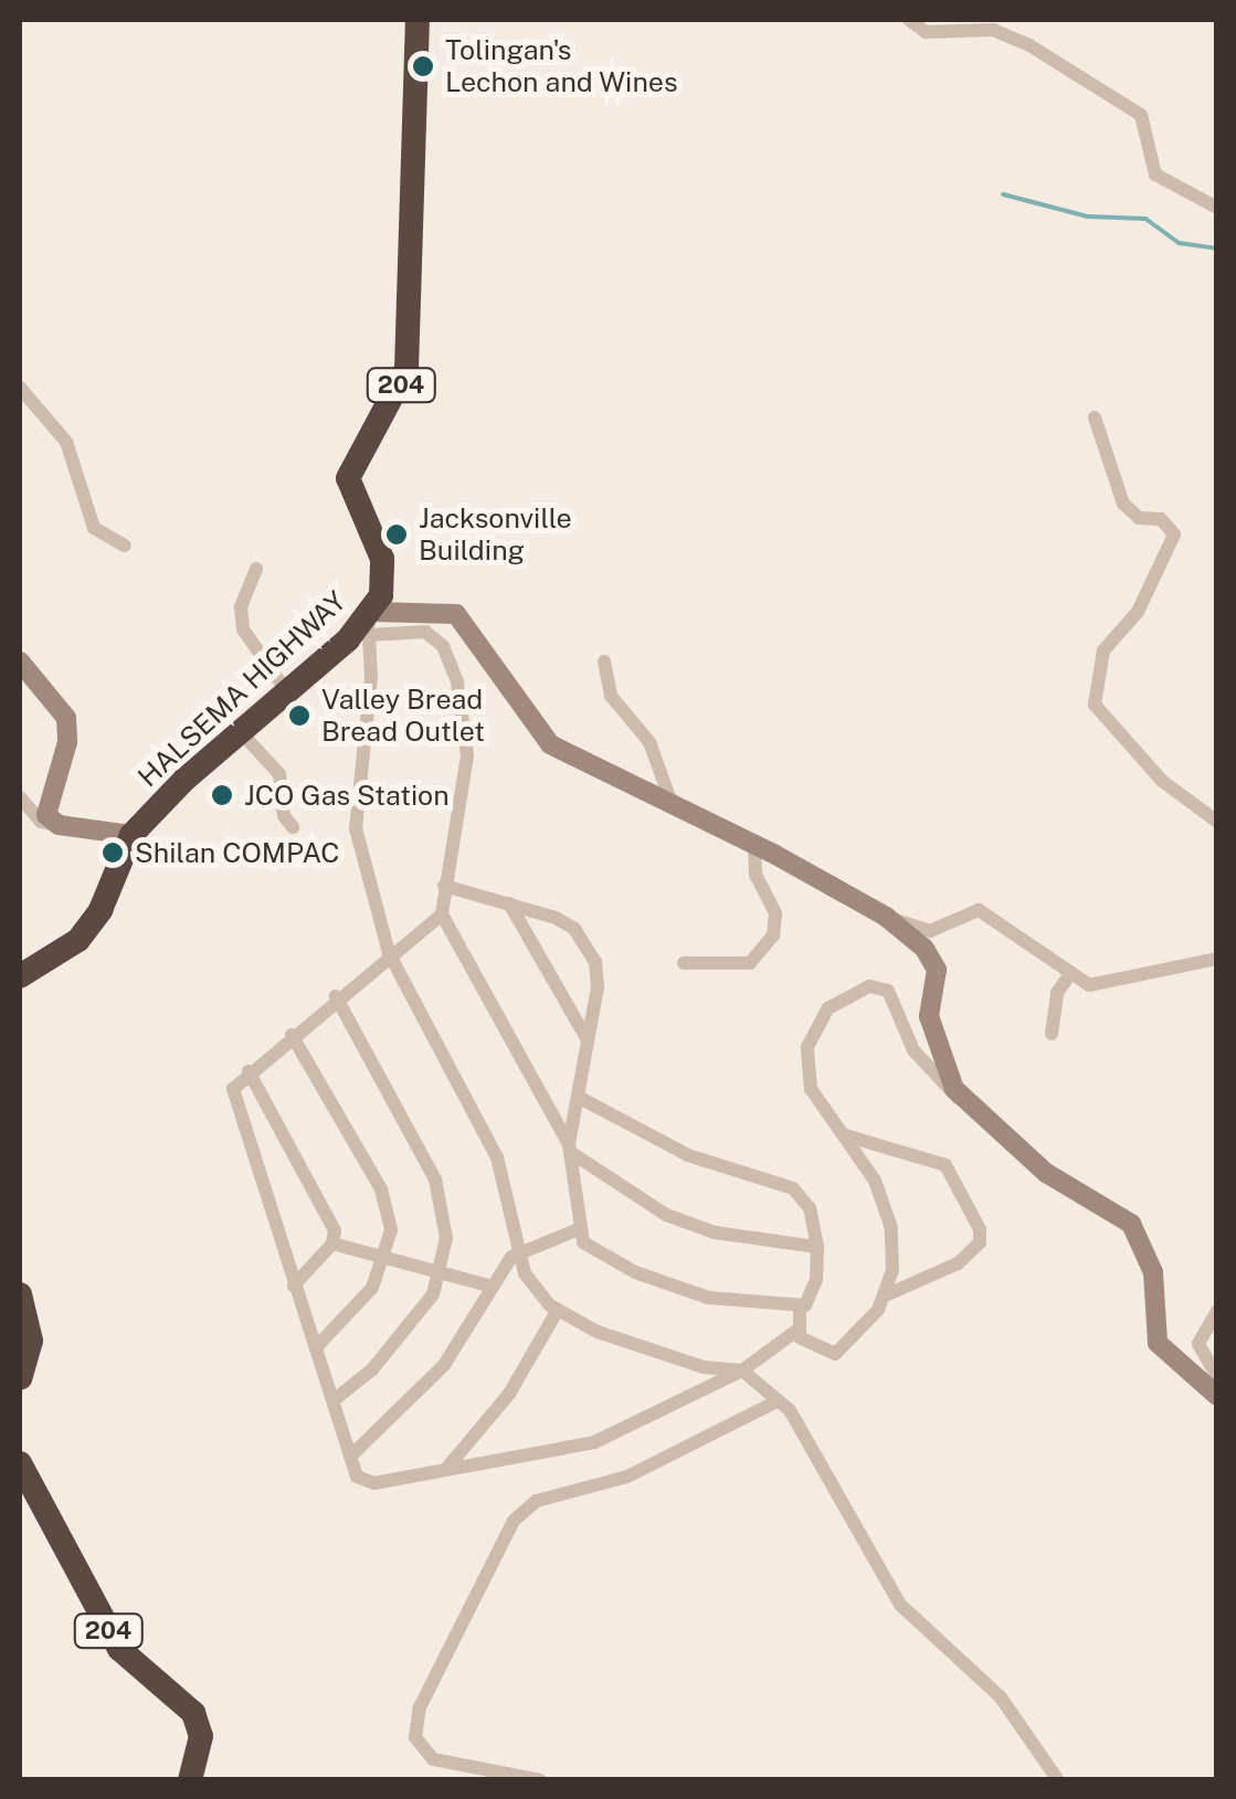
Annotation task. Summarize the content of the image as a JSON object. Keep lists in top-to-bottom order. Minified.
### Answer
{"streets":{"highway":["204","HALSEMA HIGHWAY"]},"places":["Tolingan's Lechon and Wines","Jacksonville Building","Valley Bread Bread Outlet","JCO Gas Station","Shilan COMPAC"]}
